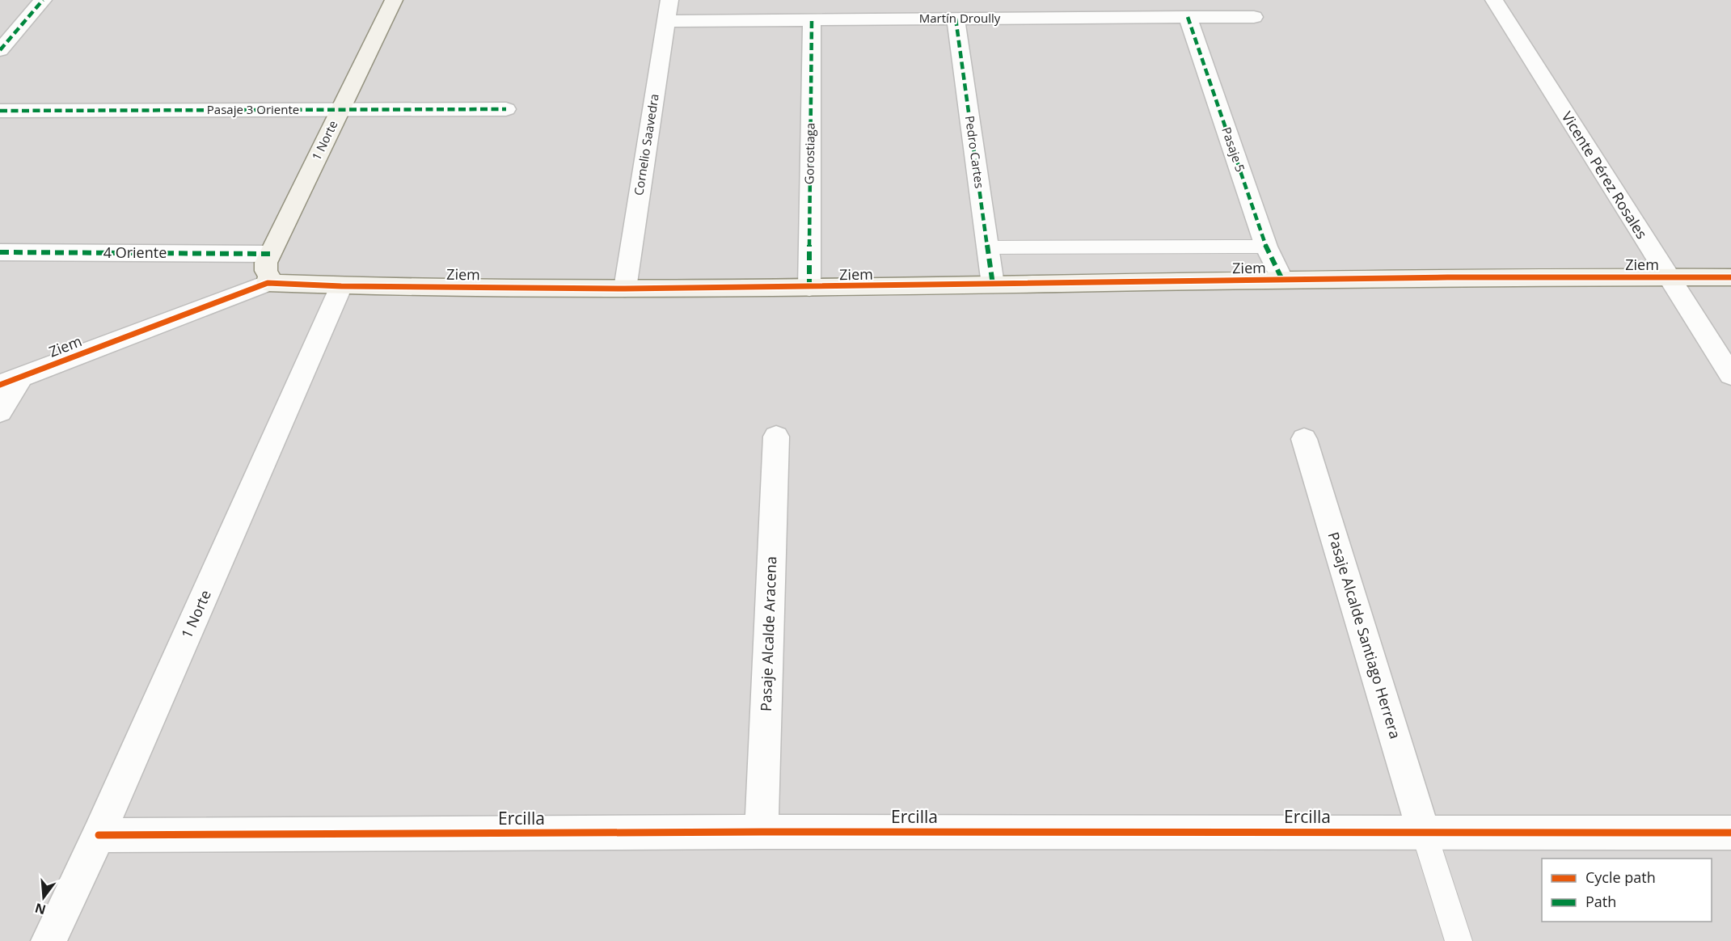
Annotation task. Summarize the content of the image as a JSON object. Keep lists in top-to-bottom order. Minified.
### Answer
{"streets":{"street":["Martín Droully","Pasaje 3 Oriente","1 Norte","Cornelio Saavedra","Pasaje 5","Pedro Cartes","Gorostiaga","Vicente Pérez Rosales","4 Oriente","Ziem","Pasaje Alcalde Aracena","Pasaje Alcalde Santiago Herrera","Ercilla"]},"crossings":[["Martín Droully","Cornelio Saavedra"],["Martín Droully","Pasaje 5"],["Martín Droully","Pedro Cartes"],["Martín Droully","Gorostiaga"],["Pasaje 3 Oriente","1 Norte"],["1 Norte","4 Oriente"],["1 Norte","Ziem"],["1 Norte","Ercilla"],["Cornelio Saavedra","Ziem"],["Pasaje 5","Ziem"],["Pedro Cartes","Ziem"],["Gorostiaga","Ziem"],["Vicente Pérez Rosales","Ziem"],["Pasaje Alcalde Aracena","Ercilla"],["Pasaje Alcalde Santiago Herrera","Ercilla"]],"legend":["Cycle path","Path"],"north":"bottom"}
